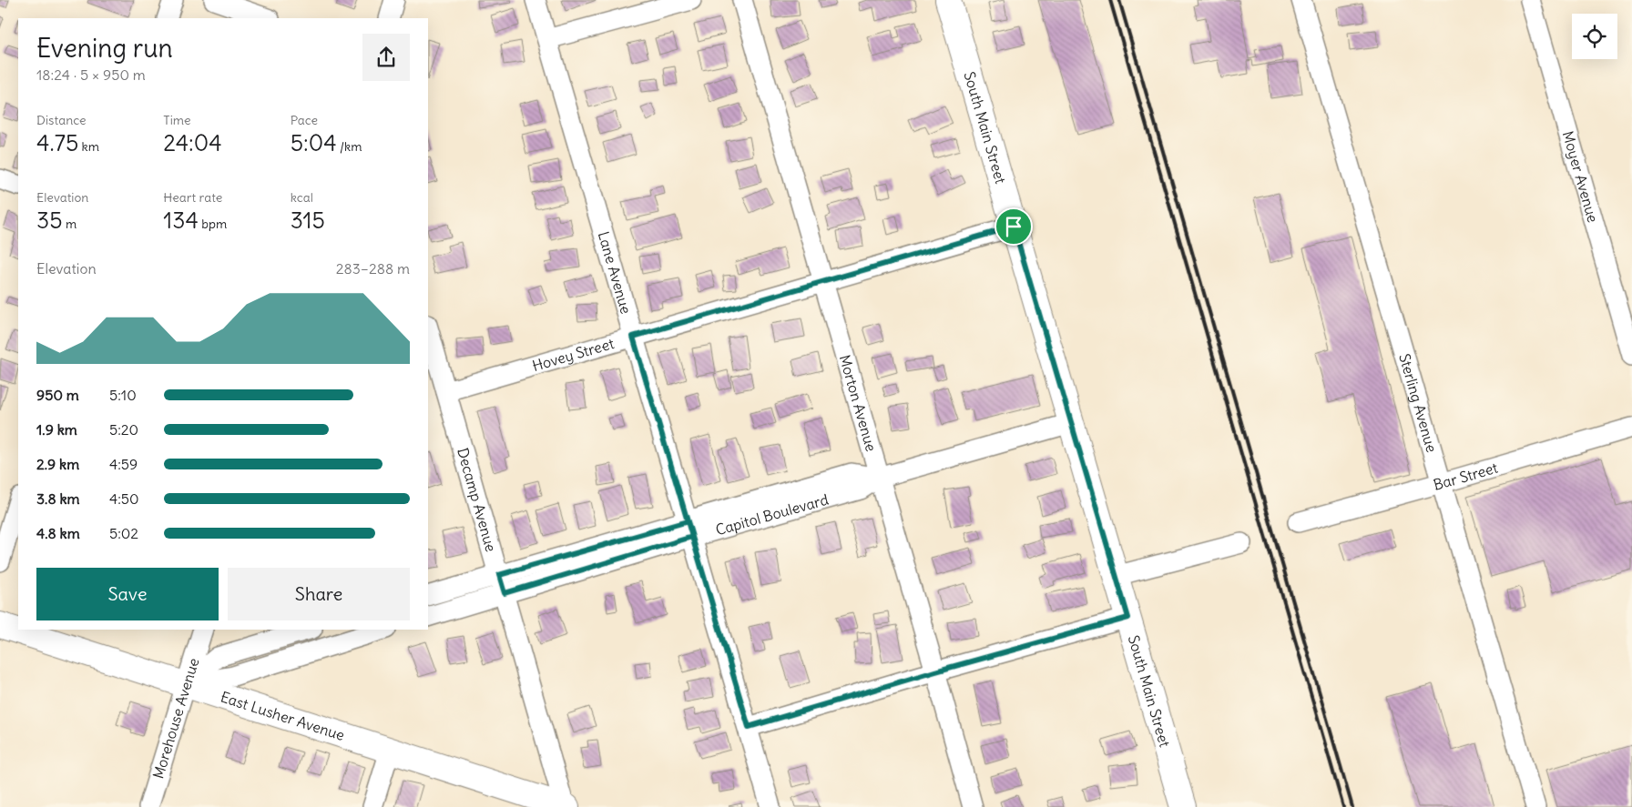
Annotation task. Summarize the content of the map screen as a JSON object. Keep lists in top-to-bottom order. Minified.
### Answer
{"streets":{"main road":["South Main Street","East Lusher Avenue"],"street":["Moyer Avenue","Lane Avenue","Hovey Street","Morton Avenue","Sterling Avenue","Bar Street","Decamp Avenue","Capitol Boulevard","Morehouse Avenue"]},"crossings":[["South Main Street","Hovey Street"],["South Main Street","Capitol Boulevard"],["Lane Avenue","Hovey Street"],["Lane Avenue","Capitol Boulevard"],["Hovey Street","Morton Avenue"],["Hovey Street","Decamp Avenue"],["Morton Avenue","Capitol Boulevard"],["Sterling Avenue","Bar Street"],["Decamp Avenue","Capitol Boulevard"],["Decamp Avenue","East Lusher Avenue"],["East Lusher Avenue","Morehouse Avenue"]],"page":{"heading":["Evening run","18:24 · 5 × 950 m"],"stats":[["Distance","4.75 km"],["Time","24:04"],["Pace","5:04 /km"],["Elevation","35 m"],["Heart rate","134 bpm"],["kcal","315"]],"chart":["Elevation","283–288 m"],"list":[{"name":"950 m","note":"5:10"},{"name":"1.9 km","note":"5:20"},{"name":"2.9 km","note":"4:59"},{"name":"3.8 km","note":"4:50"},{"name":"4.8 km","note":"5:02"}],"buttons":["Save","Share"]}}
